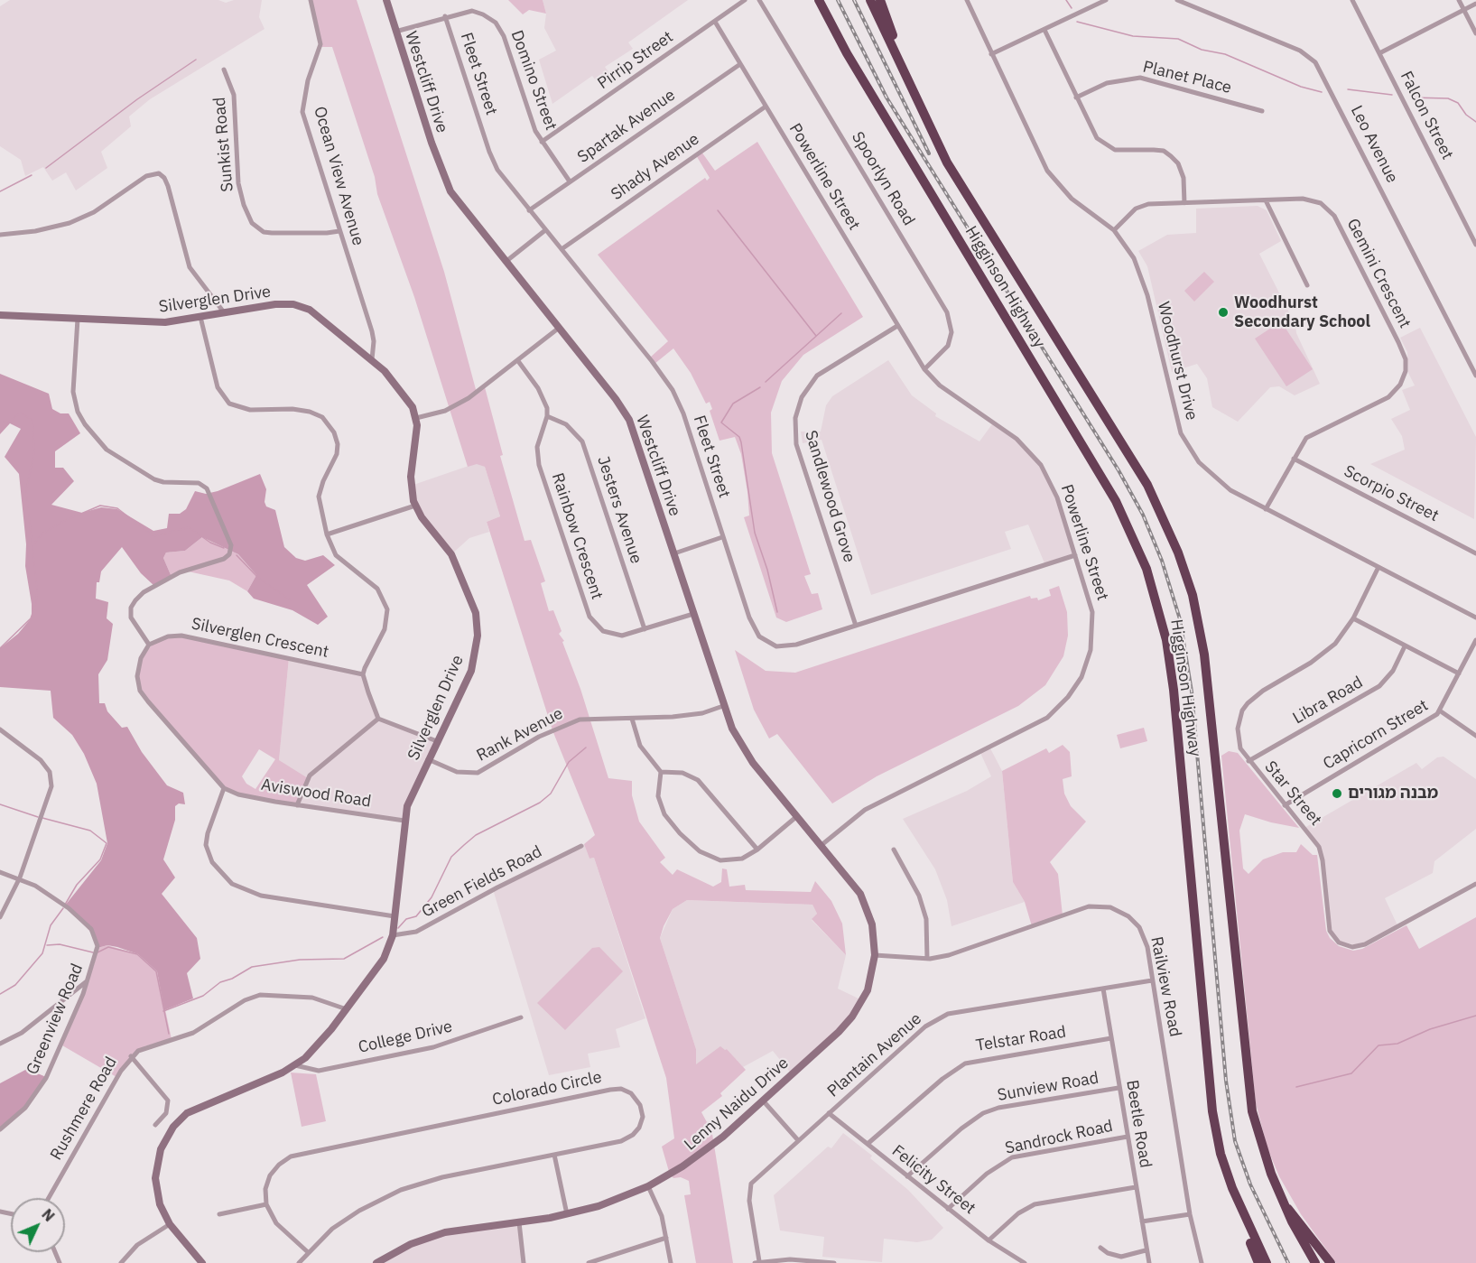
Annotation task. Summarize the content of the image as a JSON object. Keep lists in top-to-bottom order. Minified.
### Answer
{"streets":{"highway":["Higginson Highway"],"street":["Pirrip Street","Fleet Street","Planet Place","Domino Street","Westcliff Drive","Falcon Street","Spartak Avenue","Sunkist Road","Leo Avenue","Shady Avenue","Ocean View Avenue","Powerline Street","Spoorlyn Road","Gemini Crescent","Silverglen Drive","Woodhurst Drive","Scorpio Street","Sandlewood Grove","Jesters Avenue","Rainbow Crescent","Silverglen Crescent","Libra Road","Rank Avenue","Capricorn Street","Aviswood Road","Star Street","Green Fields Road","Railview Road","Greenview Road","College Drive","Telstar Road","Plantain Avenue","Sunview Road","Colorado Circle","Lenny Naidu Drive","Rushmere Road","Beetle Road","Sandrock Road","Felicity Street"]},"crossings":[["Pirrip Street","Domino Street"],["Pirrip Street","Powerline Street"],["Fleet Street","Domino Street"],["Fleet Street","Spartak Avenue"],["Fleet Street","Shady Avenue"],["Fleet Street","Powerline Street"],["Fleet Street","Sandlewood Grove"],["Domino Street","Westcliff Drive"],["Domino Street","Spartak Avenue"],["Westcliff Drive","Powerline Street"],["Westcliff Drive","Rainbow Crescent"],["Westcliff Drive","Rank Avenue"],["Westcliff Drive","Railview Road"],["Westcliff Drive","Lenny Naidu Drive"],["Spartak Avenue","Powerline Street"],["Sunkist Road","Ocean View Avenue"],["Shady Avenue","Powerline Street"],["Ocean View Avenue","Silverglen Drive"],["Powerline Street","Spoorlyn Road"],["Powerline Street","Sandlewood Grove"],["Gemini Crescent","Woodhurst Drive"],["Gemini Crescent","Scorpio Street"],["Silverglen Drive","Rank Avenue"],["Silverglen Drive","Aviswood Road"],["Silverglen Drive","Green Fields Road"],["Silverglen Drive","College Drive"],["Silverglen Drive","Rushmere Road"],["Woodhurst Drive","Star Street"],["Jesters Avenue","Rainbow Crescent"],["Libra Road","Star Street"],["Capricorn Street","Star Street"],["Railview Road","Plantain Avenue"],["Railview Road","Lenny Naidu Drive"],["Telstar Road","Beetle Road"],["Telstar Road","Felicity Street"],["Plantain Avenue","Beetle Road"],["Plantain Avenue","Felicity Street"],["Sunview Road","Beetle Road"],["Sunview Road","Felicity Street"],["Beetle Road","Sandrock Road"],["Sandrock Road","Felicity Street"]],"places":["Woodhurst Secondary School","מבנה מגורים"],"north":"top right"}
